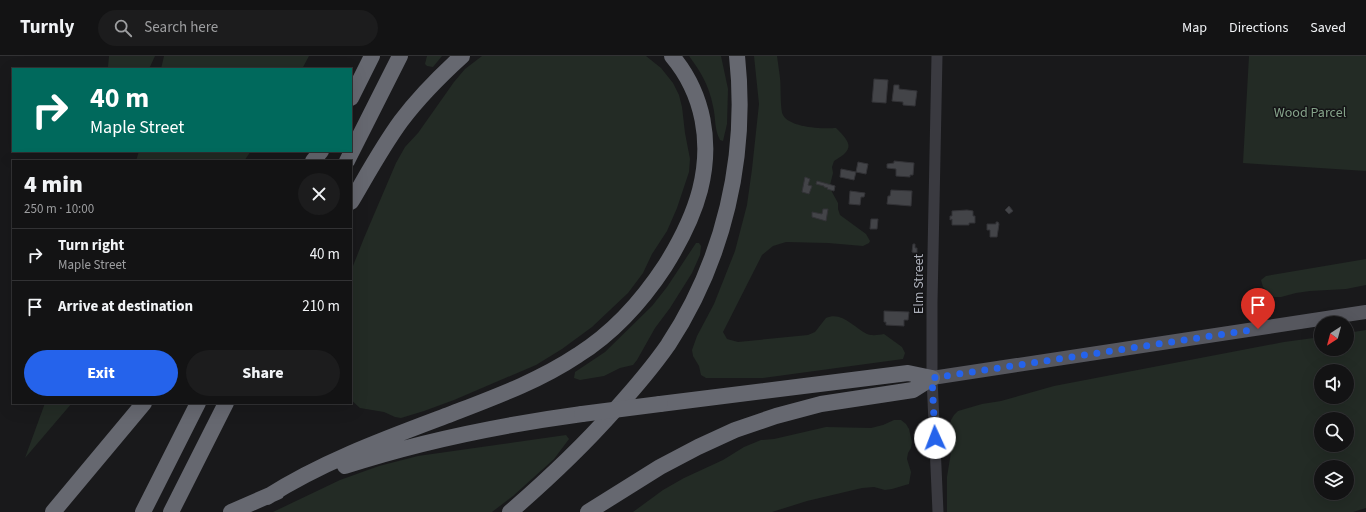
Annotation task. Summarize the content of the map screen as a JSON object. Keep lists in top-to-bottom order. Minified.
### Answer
{"streets":{"street":["Elm Street"]},"parks":["Wood Parcel"],"north":"bottom left","page":{"header":"Turnly","search":"Search here","nav":["Map","Directions","Saved"],"turn":["40 m","Maple Street"],"heading":["4 min","250 m · 10:00"],"list":[{"name":"Turn right","note":"Maple Street","value":"40 m"},{"name":"Arrive at destination","value":"210 m"}],"buttons":["Exit","Share"]}}
